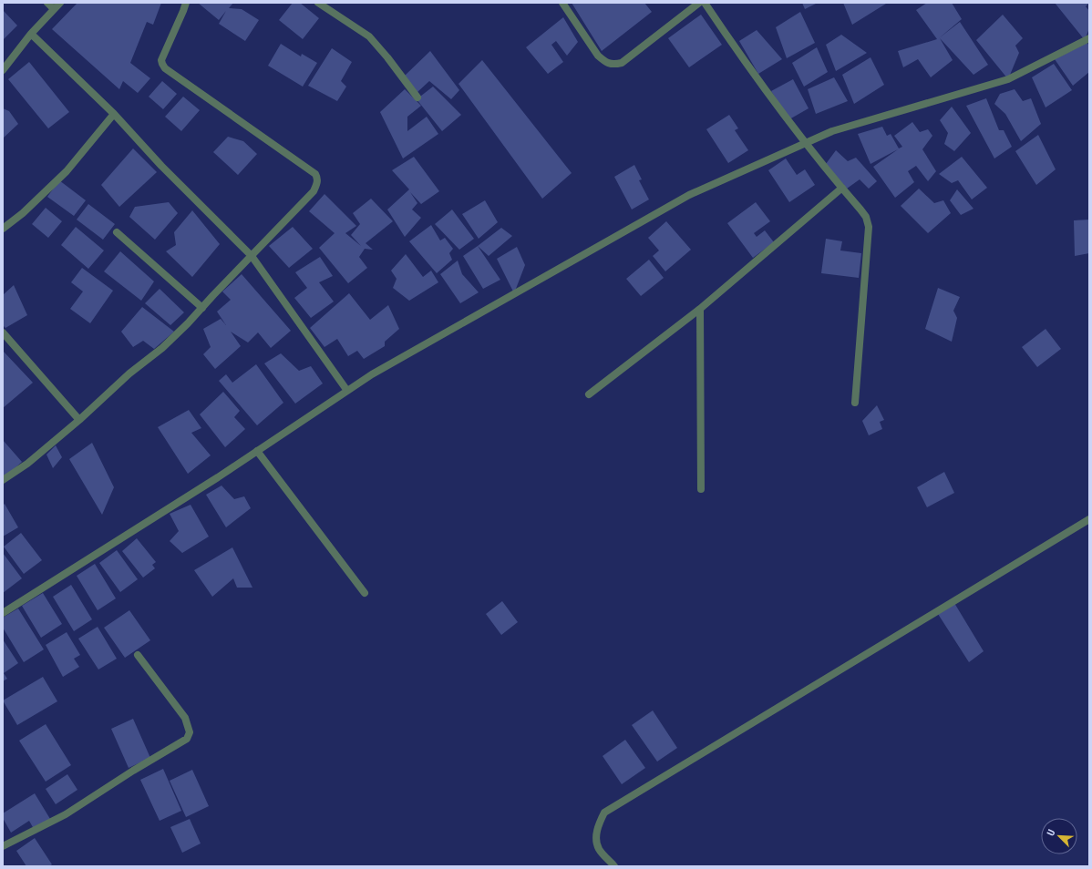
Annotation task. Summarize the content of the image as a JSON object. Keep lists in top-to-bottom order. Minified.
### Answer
{"north":"top left"}
